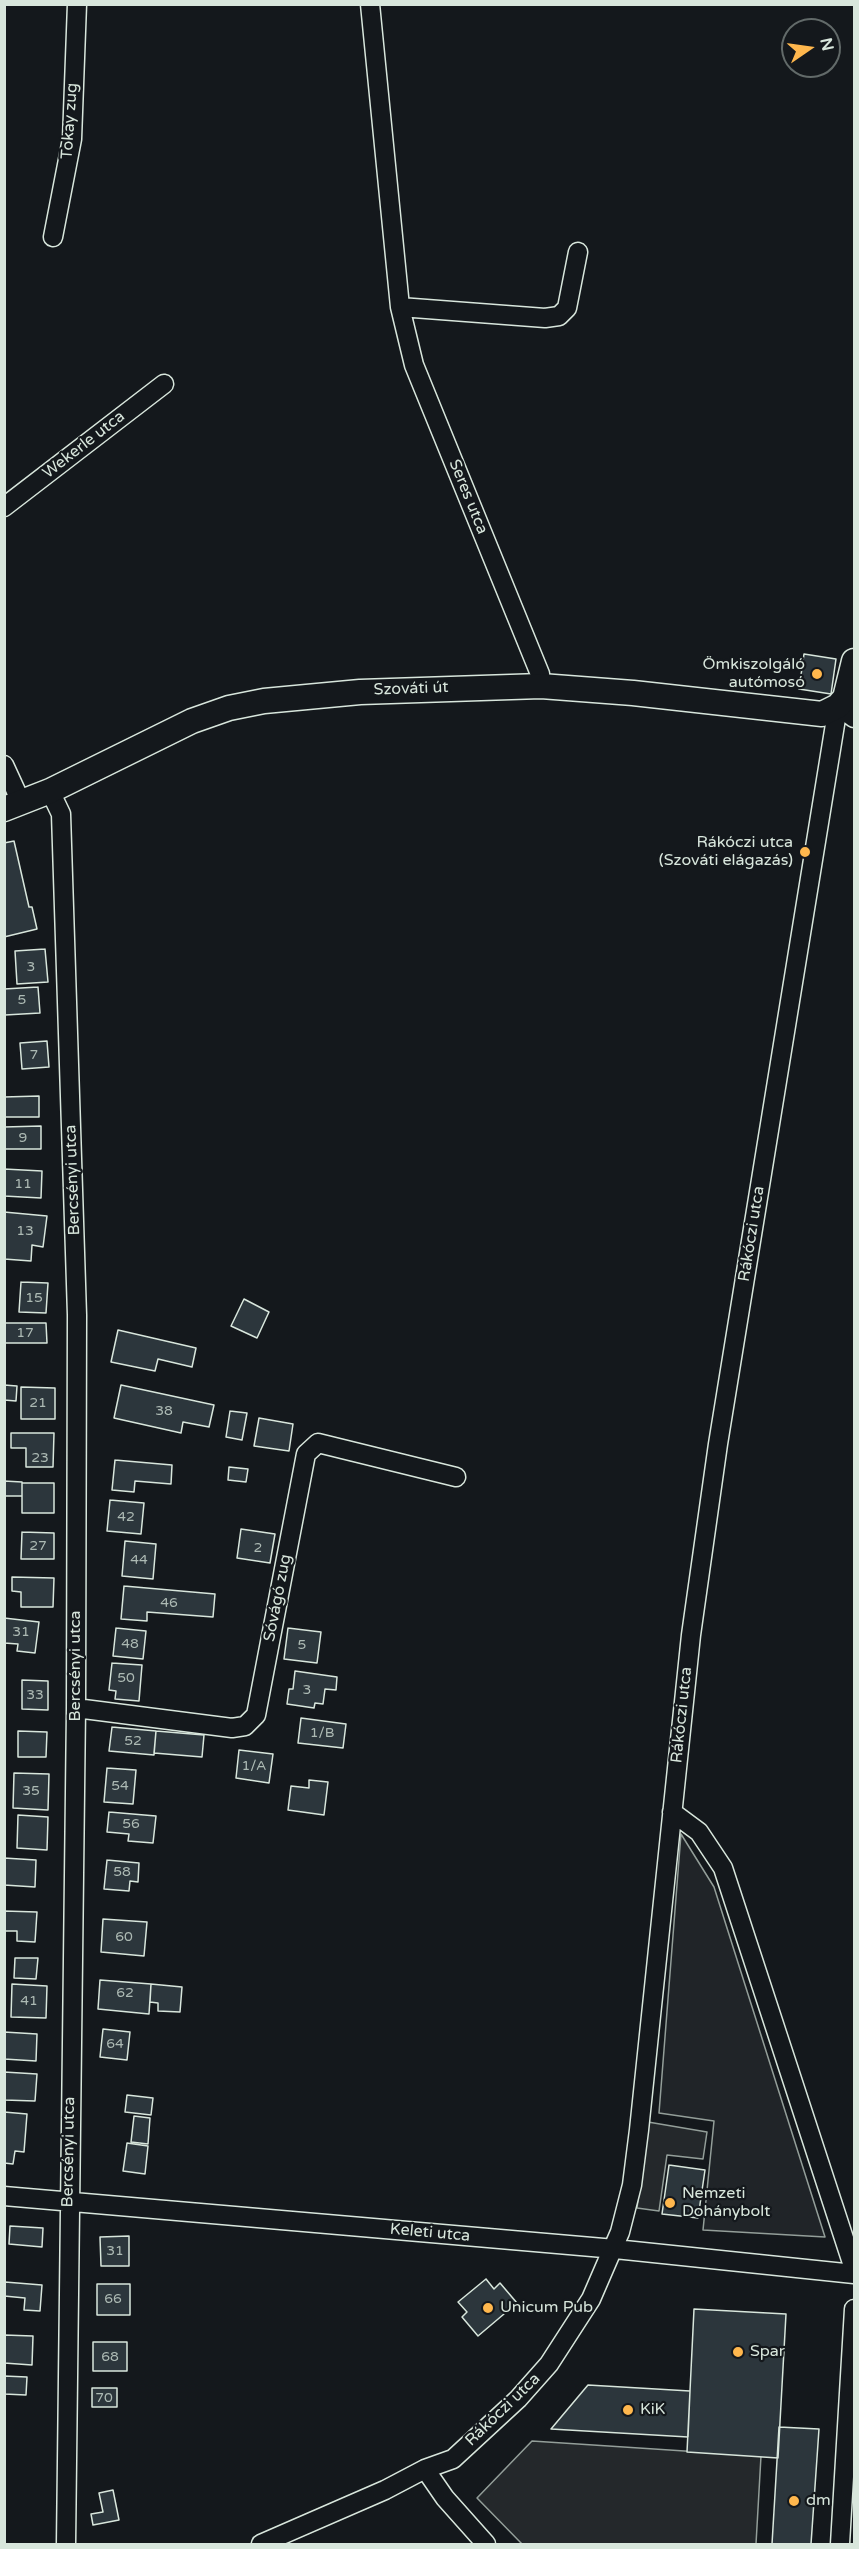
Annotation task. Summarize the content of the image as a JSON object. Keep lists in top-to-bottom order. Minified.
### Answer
{"streets":{"main road":["Szováti út","Rákóczi utca"],"street":["Tokay zug","Wekerle utca","Seres utca","Bercsényi utca","Sóvágó zug","Keleti utca"]},"crossings":[["Seres utca","Szováti út"],["Szováti út","Bercsényi utca"],["Szováti út","Rákóczi utca"],["Bercsényi utca","Sóvágó zug"],["Bercsényi utca","Keleti utca"],["Rákóczi utca","Keleti utca"]],"places":["Ömkiszolgáló autómosó","Rákóczi utca (Szováti elágazás)","Nemzeti Dohánybolt","Unicum Pub","Spar","KiK","dm"],"house_numbers":["3","5","7","9","11","13","15","17","21","38","23","42","27","2","44","46","31","48","5","50","3","33","1/B","52","1/A","54","35","56","58","60","62","41","64","31","66","68","70"],"north":"right"}
